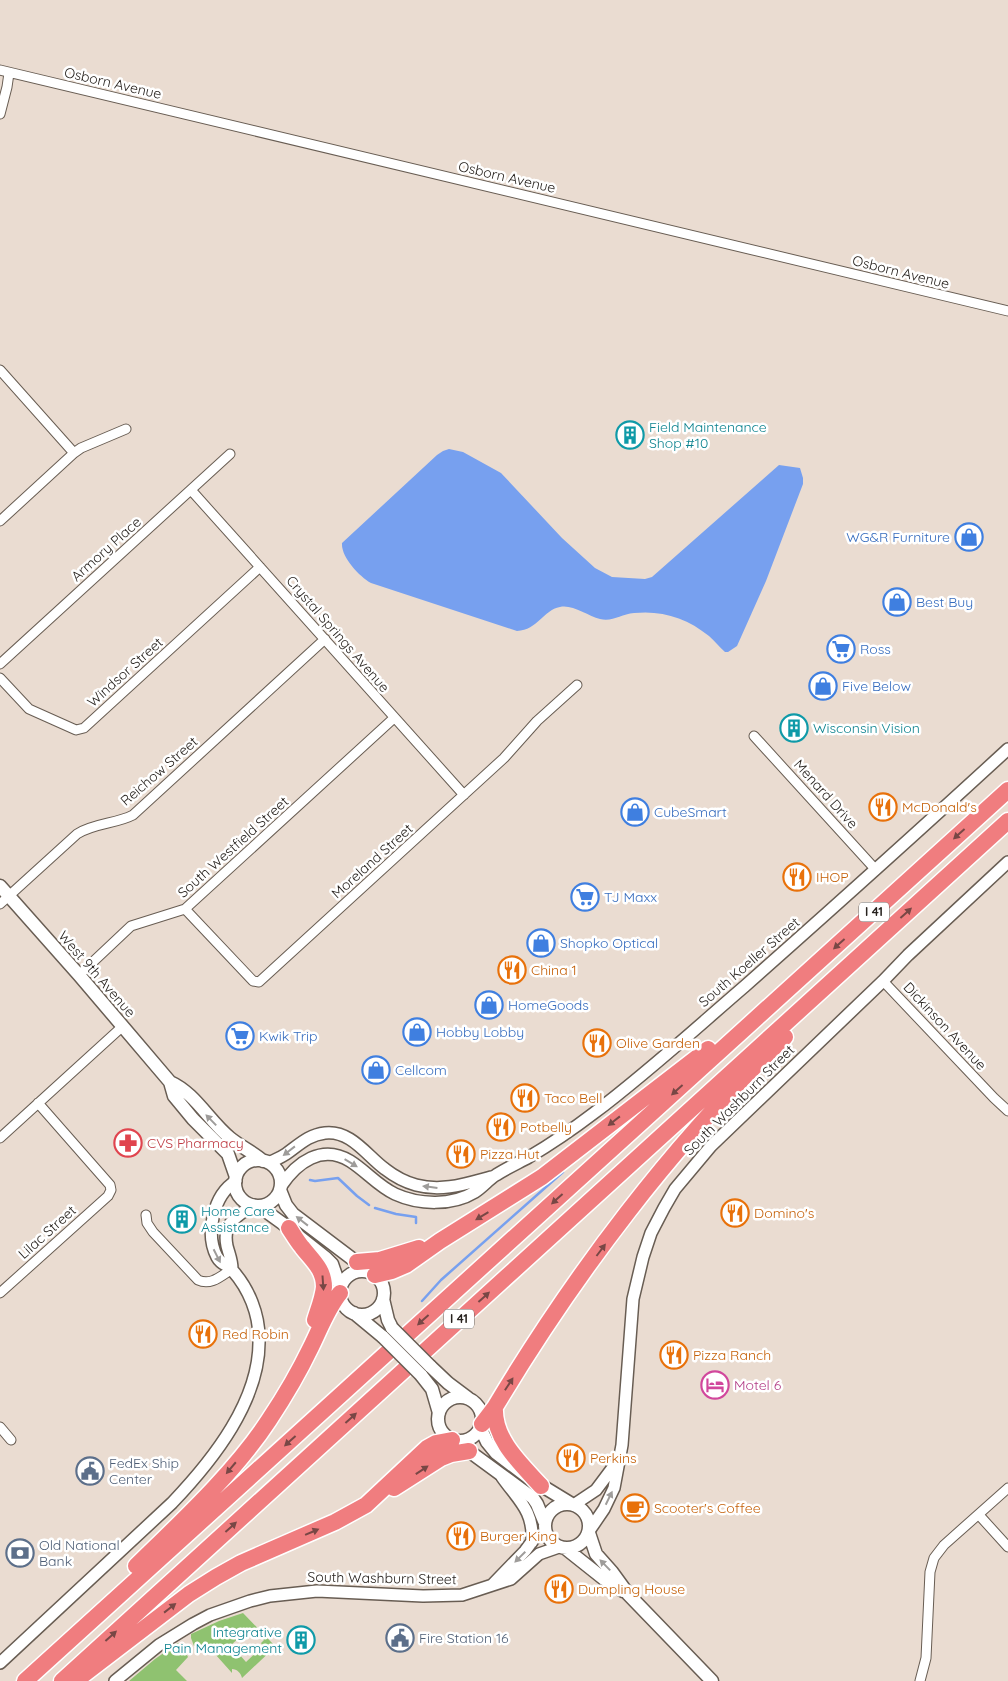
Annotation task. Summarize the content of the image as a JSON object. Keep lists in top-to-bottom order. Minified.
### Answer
{"streets":{"highway":["I 41"],"main road":["West 9th Avenue"],"street":["Osborn Avenue","Armory Place","Crystal Springs Avenue","Windsor Street","Reichow Street","Menard Drive","South Westfield Street","Moreland Street","South Koeller Street","Dickinson Avenue","South Washburn Street","Lilac Street"]},"crossings":[["Armory Place","Crystal Springs Avenue"],["Crystal Springs Avenue","Windsor Street"],["Crystal Springs Avenue","Reichow Street"],["Crystal Springs Avenue","South Westfield Street"],["Crystal Springs Avenue","Moreland Street"],["Reichow Street","West 9th Avenue"],["Menard Drive","South Koeller Street"],["South Westfield Street","Moreland Street"],["South Westfield Street","West 9th Avenue"],["South Koeller Street","West 9th Avenue"],["Dickinson Avenue","South Washburn Street"]],"places":{"building":["Field Maintenance Shop #10","Wisconsin Vision","Home Care Assistance","Integrative Pain Management"],"shop":["WG&R Furniture","Best Buy","Five Below","CubeSmart","Shopko Optical","HomeGoods","Hobby Lobby","Cellcom"],"supermarket":["Ross","TJ Maxx","Kwik Trip"],"restaurant":["McDonald's","IHOP","China 1","Olive Garden","Taco Bell","Potbelly","Pizza Hut","Domino's","Red Robin","Pizza Ranch","Perkins","Burger King","Dumpling House"],"pharmacy":["CVS Pharmacy"],"hotel":["Motel 6"],"public building":["FedEx Ship Center","Fire Station 16"],"cafe":["Scooter's Coffee"],"bank":["Old National Bank"]}}
